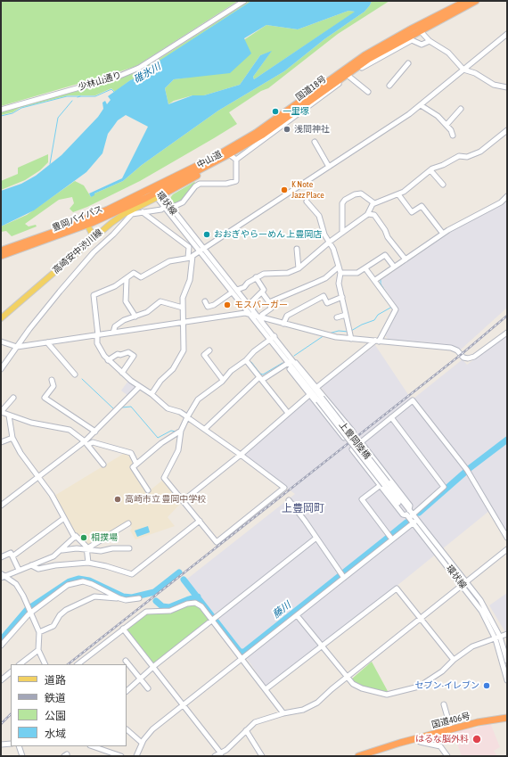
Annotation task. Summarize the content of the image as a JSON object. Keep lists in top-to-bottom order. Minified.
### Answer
{"streets":{"highway":["国道18号","中山道","豊岡バイパス","国道406号"],"main road":["高崎安中渋川線"],"street":["少林山通り","環状線","上豊岡陸橋"]},"crossings":[["国道18号","中山道"],["国道18号","環状線"],["国道18号","豊岡バイパス"],["国道18号","高崎安中渋川線"],["中山道","環状線"],["中山道","豊岡バイパス"],["中山道","高崎安中渋川線"],["環状線","豊岡バイパス"],["環状線","高崎安中渋川線"],["環状線","上豊岡陸橋"],["豊岡バイパス","高崎安中渋川線"]],"districts":["上豊岡町"],"water":["碓氷川","藤川"],"places":["一里塚","浅間神社","K Note Jazz Place","おおぎやらーめん 上豊岡店","モスバーガー","高崎市立 豊岡中学校","相撲場","セブン-イレブン","はるな脳外科"],"legend":["道路","鉄道","公園","水域"]}
